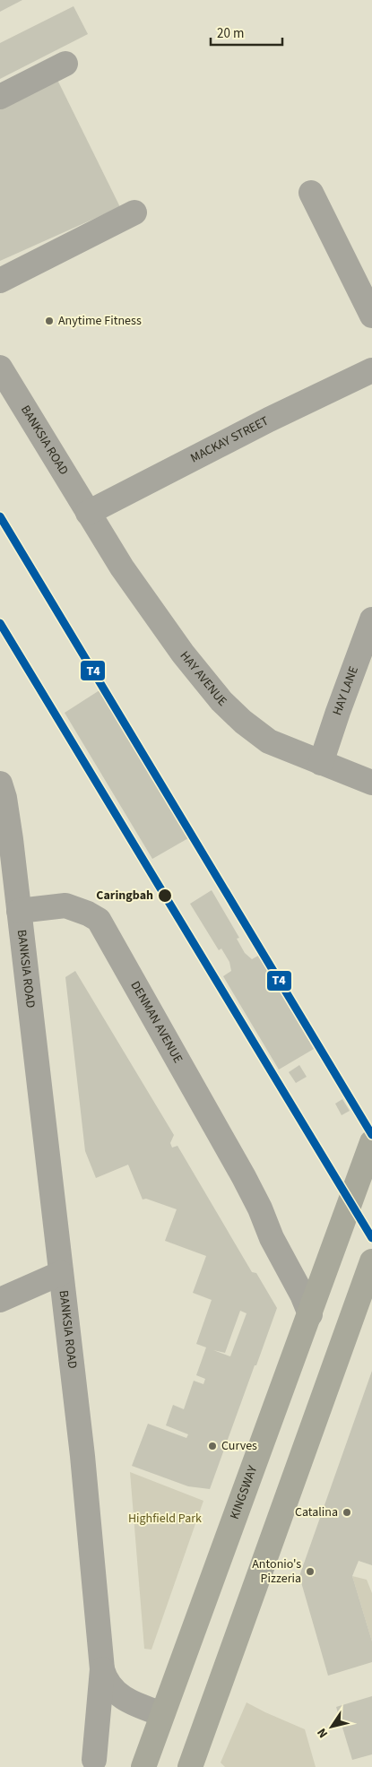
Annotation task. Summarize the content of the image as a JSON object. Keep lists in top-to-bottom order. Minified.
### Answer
{"streets":{"main road":["KINGSWAY"],"street":["BANKSIA ROAD","MACKAY STREET","HAY AVENUE","HAY LANE","DENMAN AVENUE"]},"crossings":[["BANKSIA ROAD","MACKAY STREET"],["BANKSIA ROAD","HAY AVENUE"],["BANKSIA ROAD","DENMAN AVENUE"],["BANKSIA ROAD","KINGSWAY"],["MACKAY STREET","HAY AVENUE"],["HAY AVENUE","HAY LANE"],["DENMAN AVENUE","KINGSWAY"]],"parks":["Highfield Park"],"places":["Anytime Fitness","Caringbah","Curves","Catalina","Antonio's Pizzeria"],"lines":["transit line T4"],"scale_bar":"20 m","north":"bottom left"}
